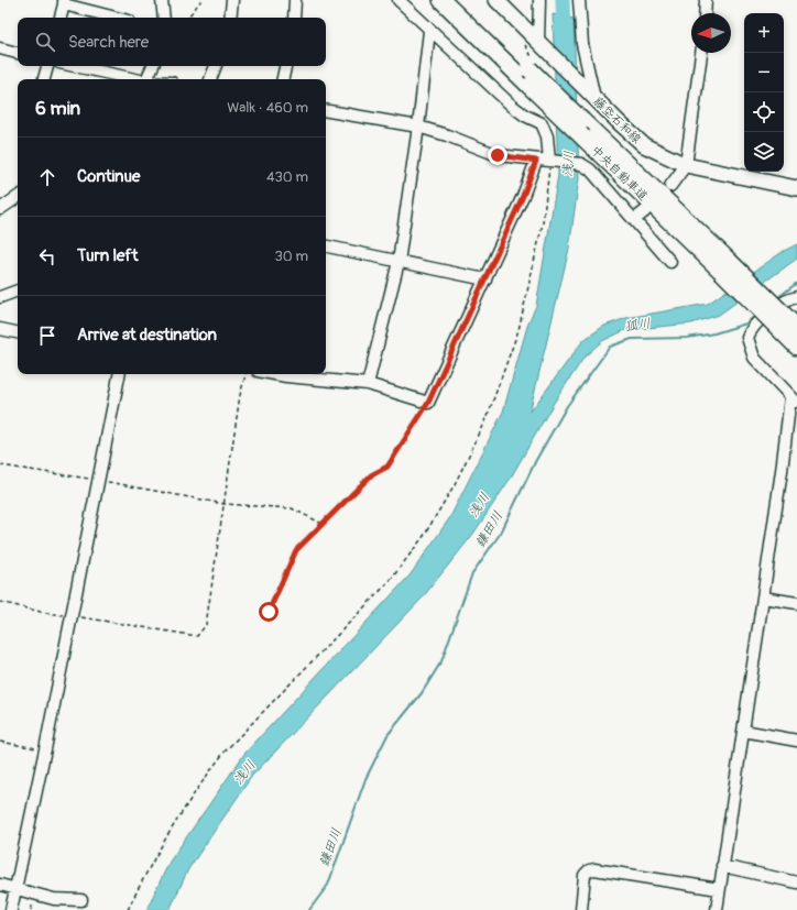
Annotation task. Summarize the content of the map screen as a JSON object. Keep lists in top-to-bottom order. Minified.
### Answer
{"streets":{"highway":["中央自動車道"],"main road":["藤垈石和線"]},"water":["浅川","狐川","鎌田川"],"north":"left","page":{"map_buttons":["+","−"],"search":"Search here","heading":["6 min","Walk · 460 m"],"list":[["Continue","430 m"],["Turn left","30 m"],"Arrive at destination"]}}
